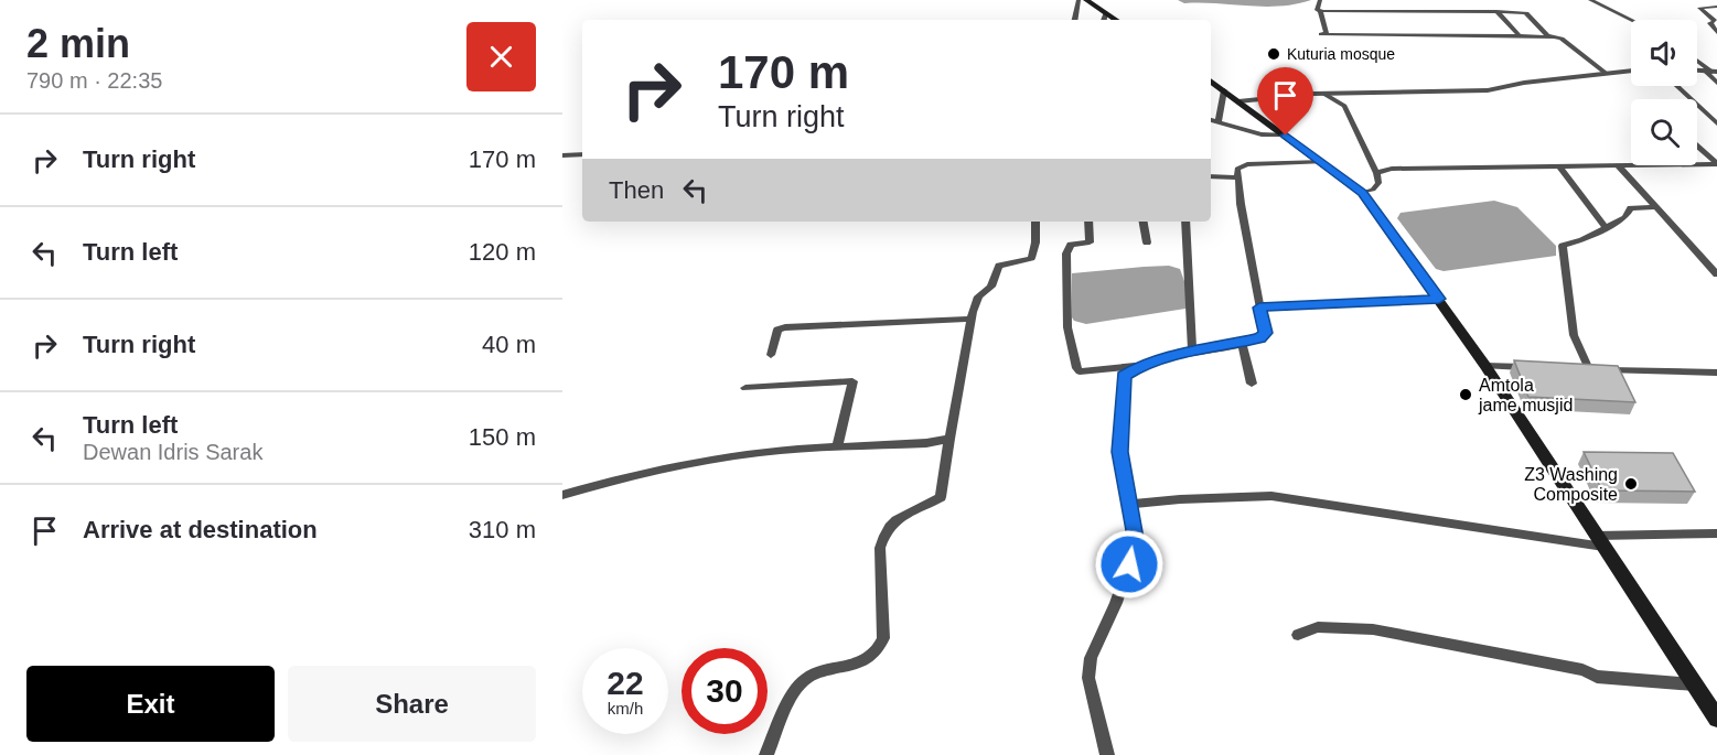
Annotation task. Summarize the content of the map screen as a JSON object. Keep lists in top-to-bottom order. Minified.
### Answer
{"places":["Kuturia mosque","Amtola jame musjid","Z3 Washing Composite"],"page":{"heading":["2 min","790 m · 22:35"],"turn":["170 m","Turn right"],"list":[{"name":"Turn right","value":"170 m"},{"name":"Turn left","value":"120 m"},{"name":"Turn right","value":"40 m"},{"name":"Turn left","note":"Dewan Idris Sarak","value":"150 m"},{"name":"Arrive at destination","value":"310 m"}],"then":"Then","speed":"22 km/h","limit":"30","buttons":["Exit","Share"]}}
